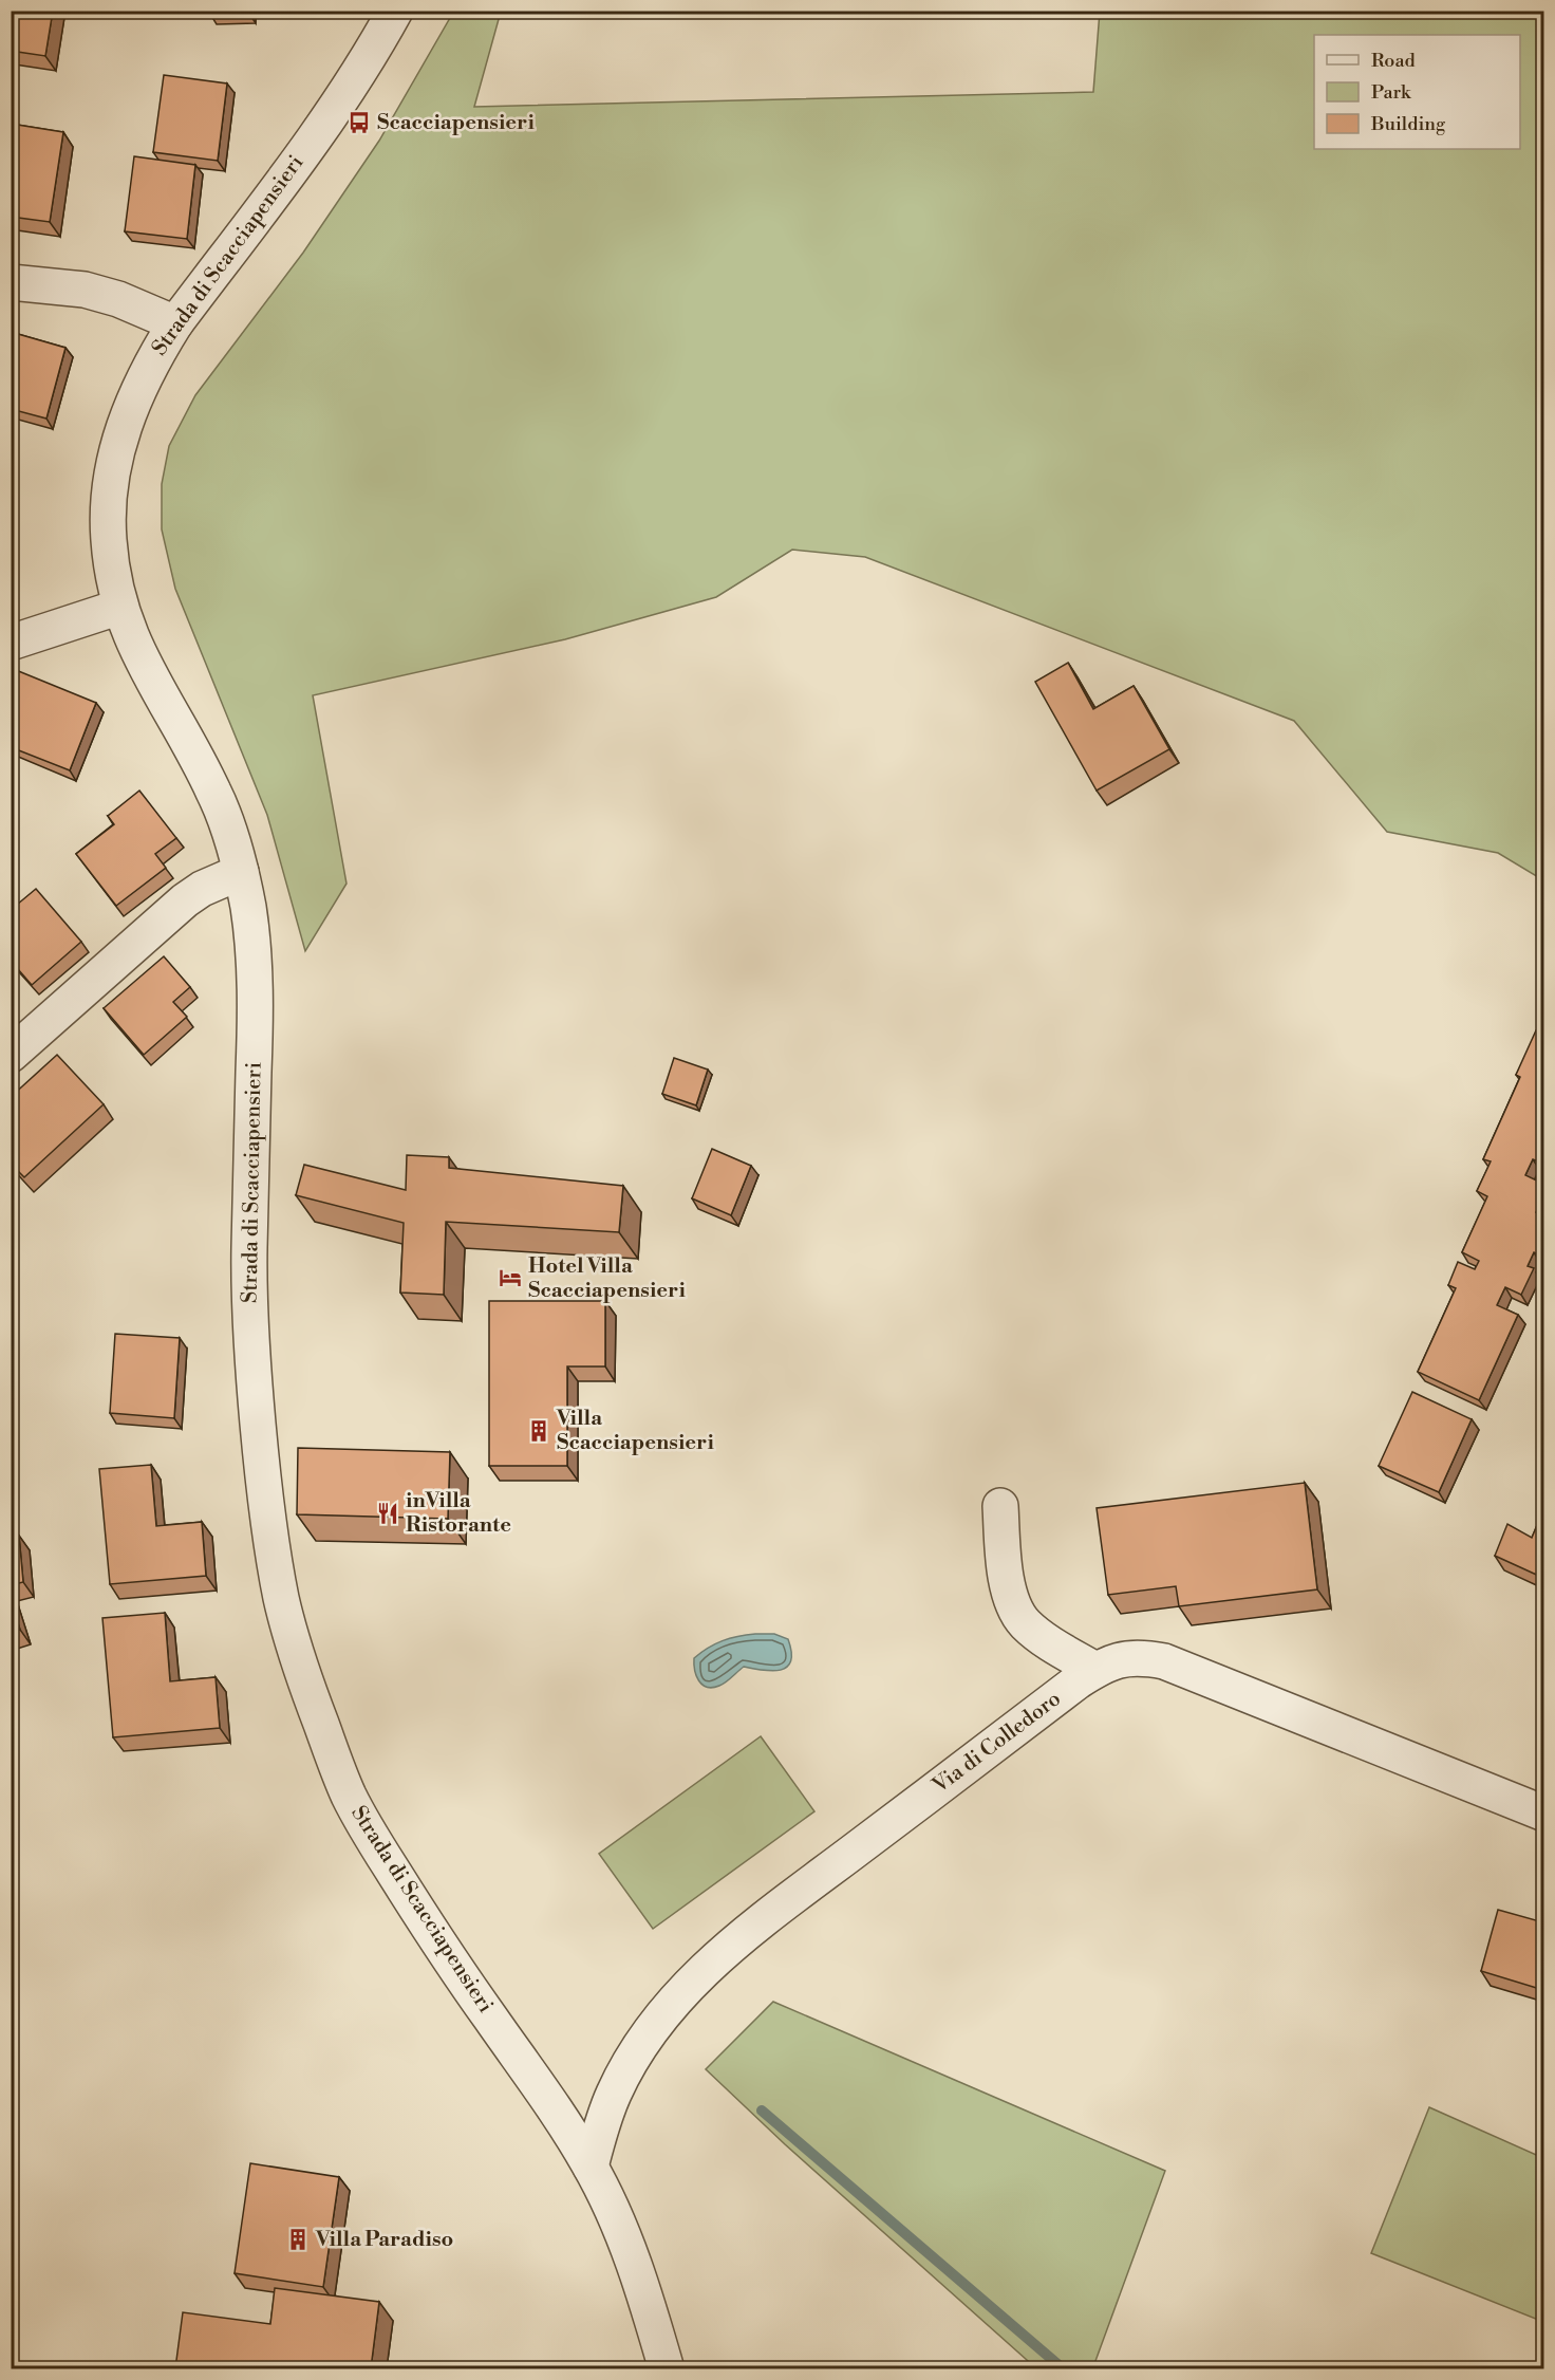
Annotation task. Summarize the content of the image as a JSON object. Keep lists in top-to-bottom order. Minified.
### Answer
{"streets":{"street":["Strada di Scacciapensieri","Via di Colledoro"]},"crossings":[["Strada di Scacciapensieri","Via di Colledoro"]],"places":{"bus stop":["Scacciapensieri"],"hotel":["Hotel Villa Scacciapensieri"],"building":["Villa Scacciapensieri","Villa Paradiso"],"restaurant":["inVilla Ristorante"]},"legend":["Road","Park","Building"]}
